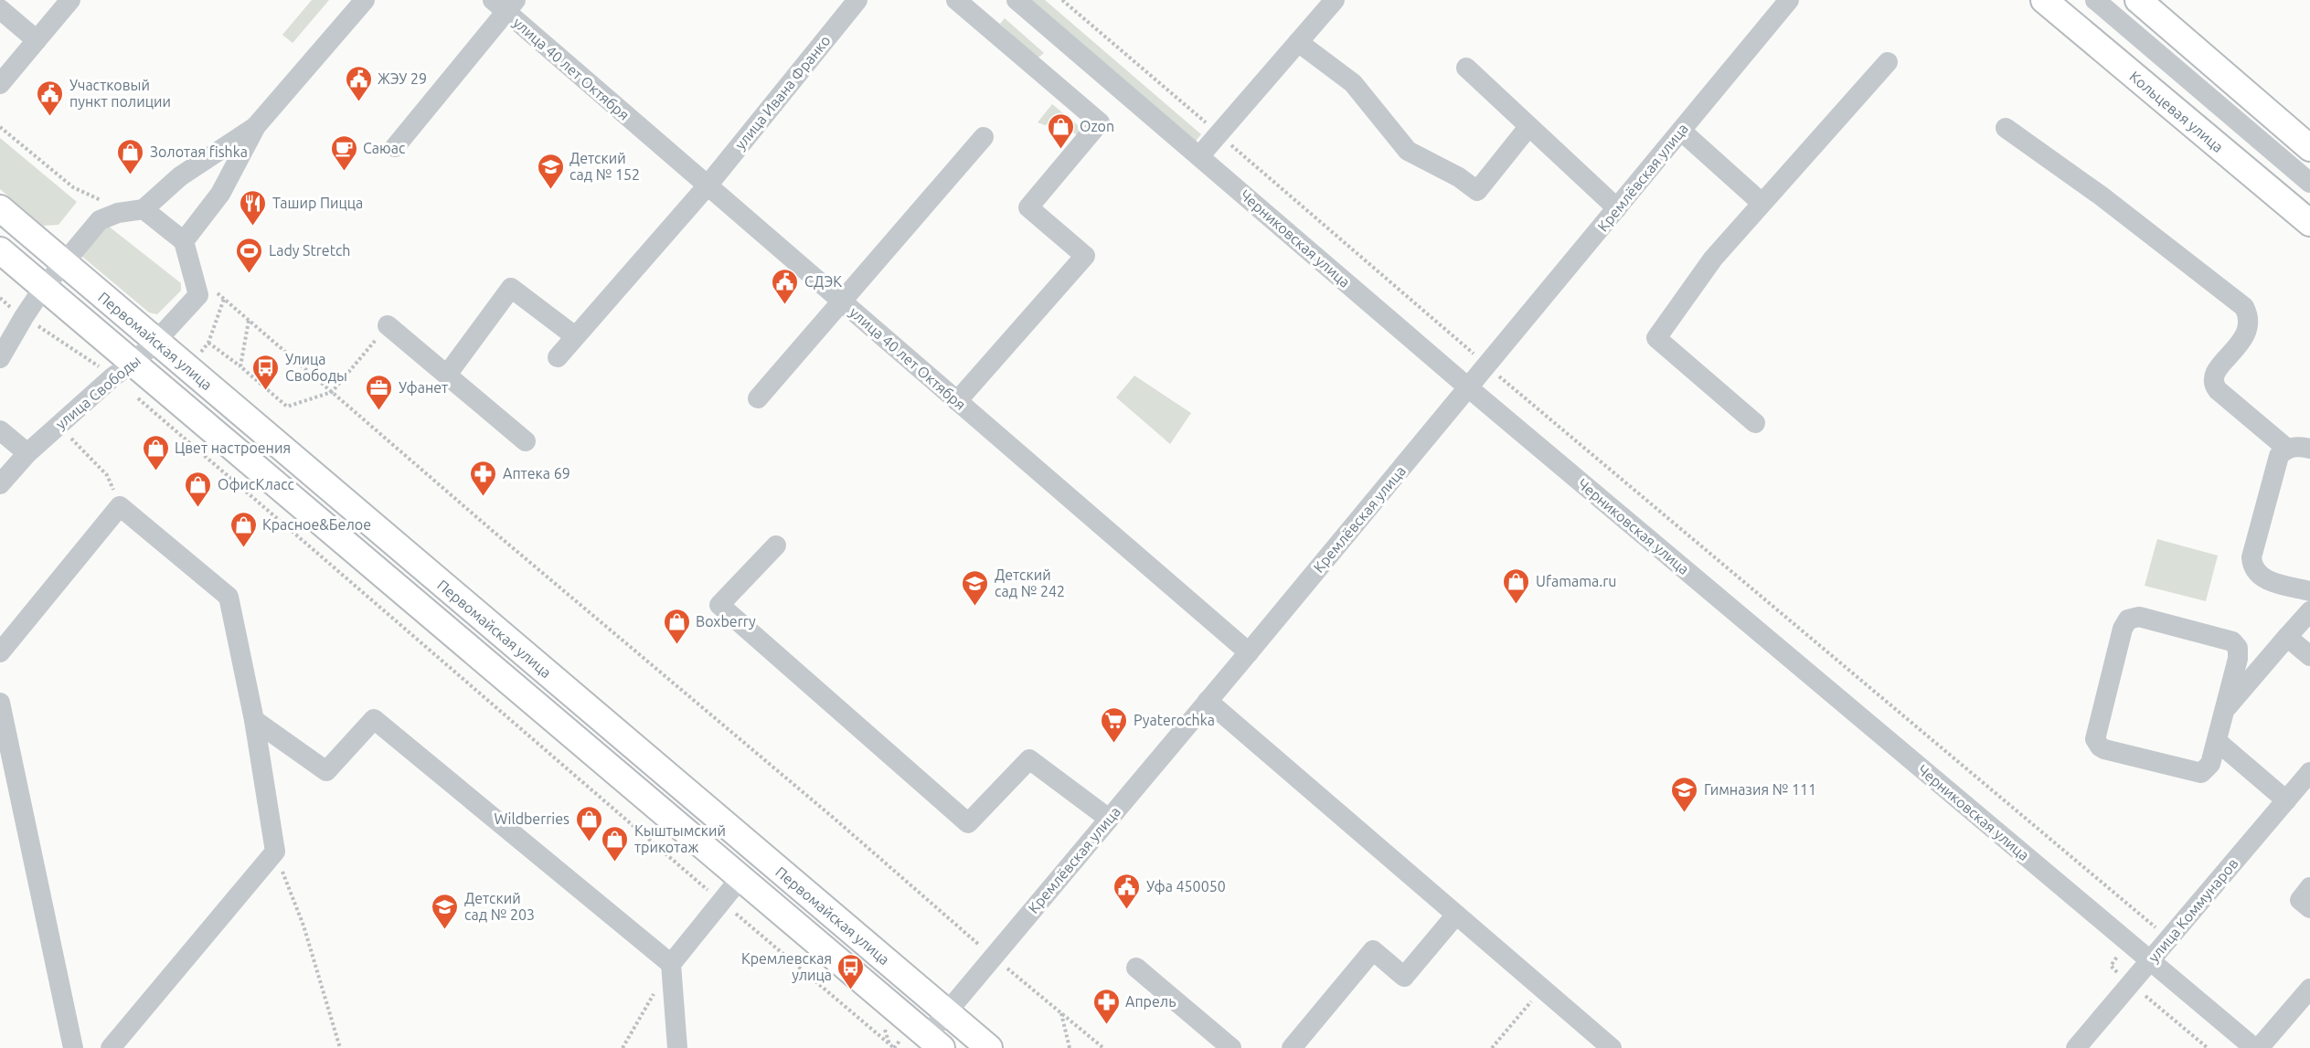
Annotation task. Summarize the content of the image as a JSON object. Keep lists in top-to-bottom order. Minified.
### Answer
{"streets":{"main road":["Кольцевая улица","Первомайская улица"],"street":["улица 40 лет Октября","улица Ивана Франко","Кремлёвская улица","Черниковская улица","улица Свободы","улица Коммунаров"]},"crossings":[["улица 40 лет Октября","улица Ивана Франко"],["улица 40 лет Октября","Кремлёвская улица"],["Кремлёвская улица","Черниковская улица"],["Кремлёвская улица","Первомайская улица"],["Черниковская улица","улица Коммунаров"],["Первомайская улица","улица Свободы"]],"places":{"public building":["ЖЭУ 29","Участковый пункт полиции","СДЭК","Уфа 450050"],"shop":["Ozon","Золотая fishka","Цвет настроения","ОфисКласс","Красное&Белое","Ufamama.ru","Boxberry","Wildberries","Кыштымский трикотаж"],"cafe":["Саюас"],"school or university":["Детский сад № 152","Детский сад № 242","Гимназия № 111","Детский сад № 203"],"restaurant":["Ташир Пицца"],"sports":["Lady Stretch"],"bus stop":["Улица Свободы","Кремлевская улица"],"office":["Уфанет"],"pharmacy":["Аптека 69","Апрель"],"supermarket":["Pyaterochka"]}}
